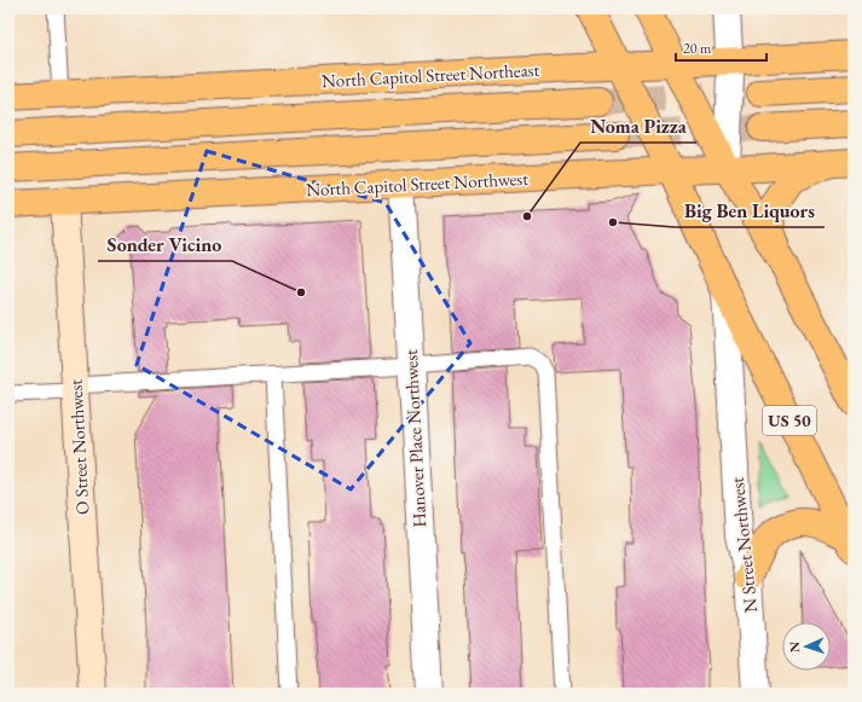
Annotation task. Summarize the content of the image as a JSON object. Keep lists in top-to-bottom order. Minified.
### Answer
{"streets":{"main road":["North Capitol Street Northeast","North Capitol Street Northwest","US 50"],"street":["Hanover Place Northwest","O Street Northwest","N Street Northwest"]},"crossings":[["North Capitol Street Northeast","US 50"],["North Capitol Street Northwest","US 50"],["North Capitol Street Northwest","Hanover Place Northwest"],["North Capitol Street Northwest","O Street Northwest"],["US 50","N Street Northwest"]],"places":["Noma Pizza","Big Ben Liquors","Sonder Vicino"],"scale_bar":"20 m","north":"left"}
